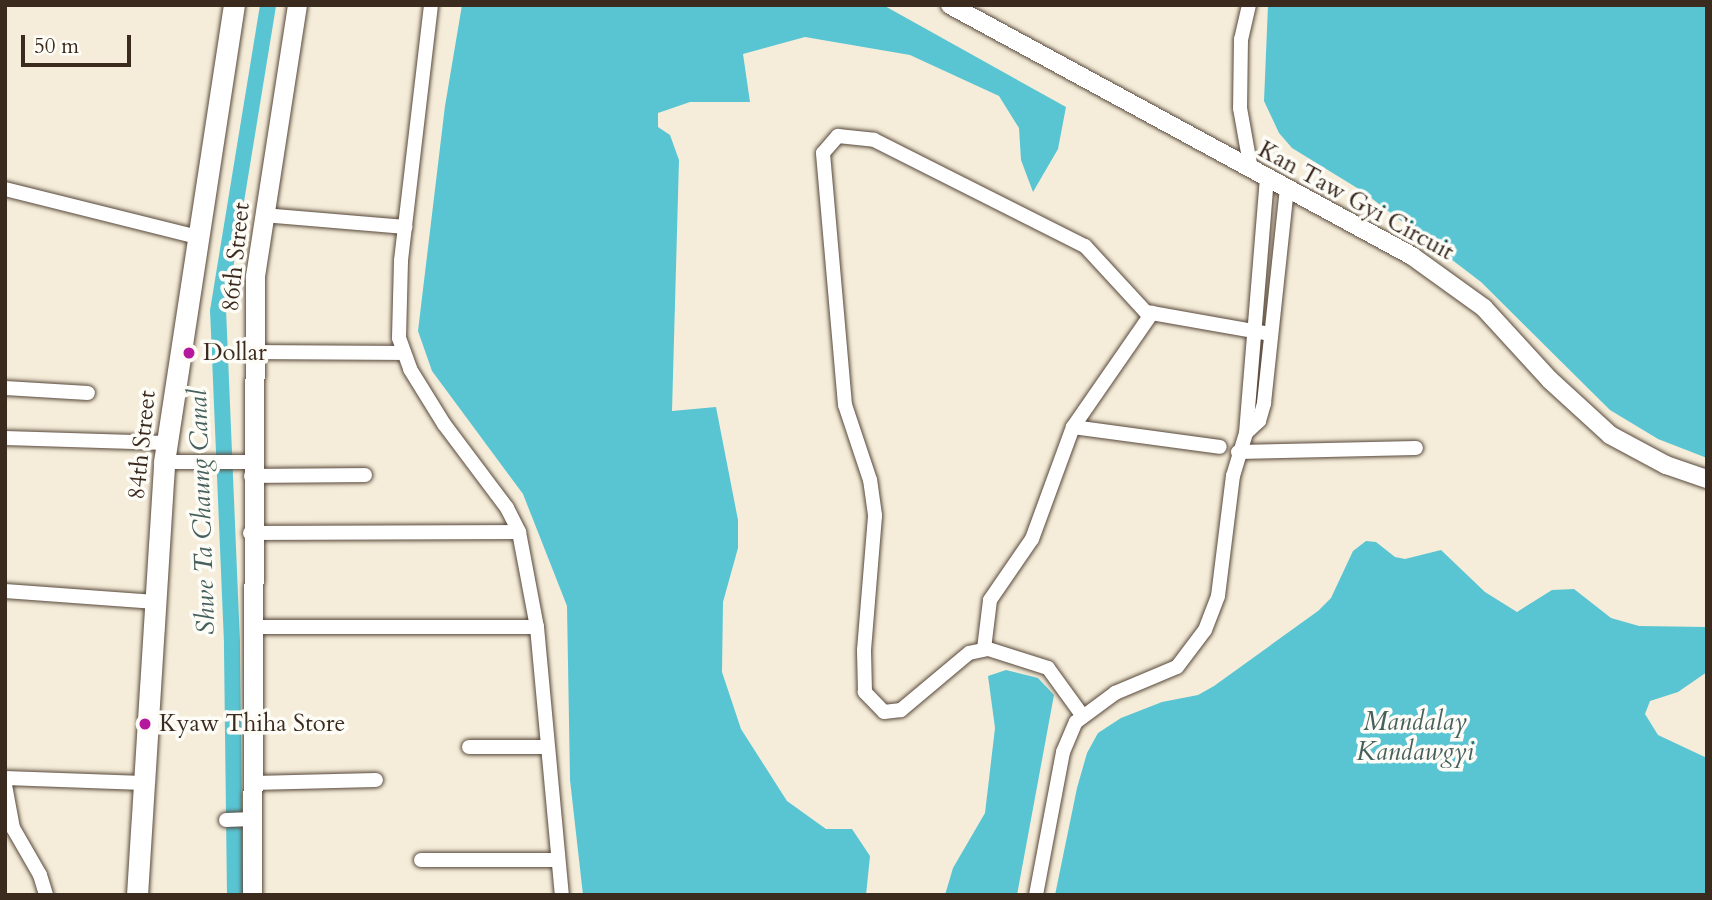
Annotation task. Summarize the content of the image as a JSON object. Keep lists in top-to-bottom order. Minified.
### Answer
{"streets":{"main road":["86th Street","84th Street"],"street":["Kan Taw Gyi Circuit"]},"water":["Shwe Ta Chaung Canal","Mandalay Kandawgyi"],"places":["Dollar","Kyaw Thiha Store"],"scale_bar":"50 m"}
